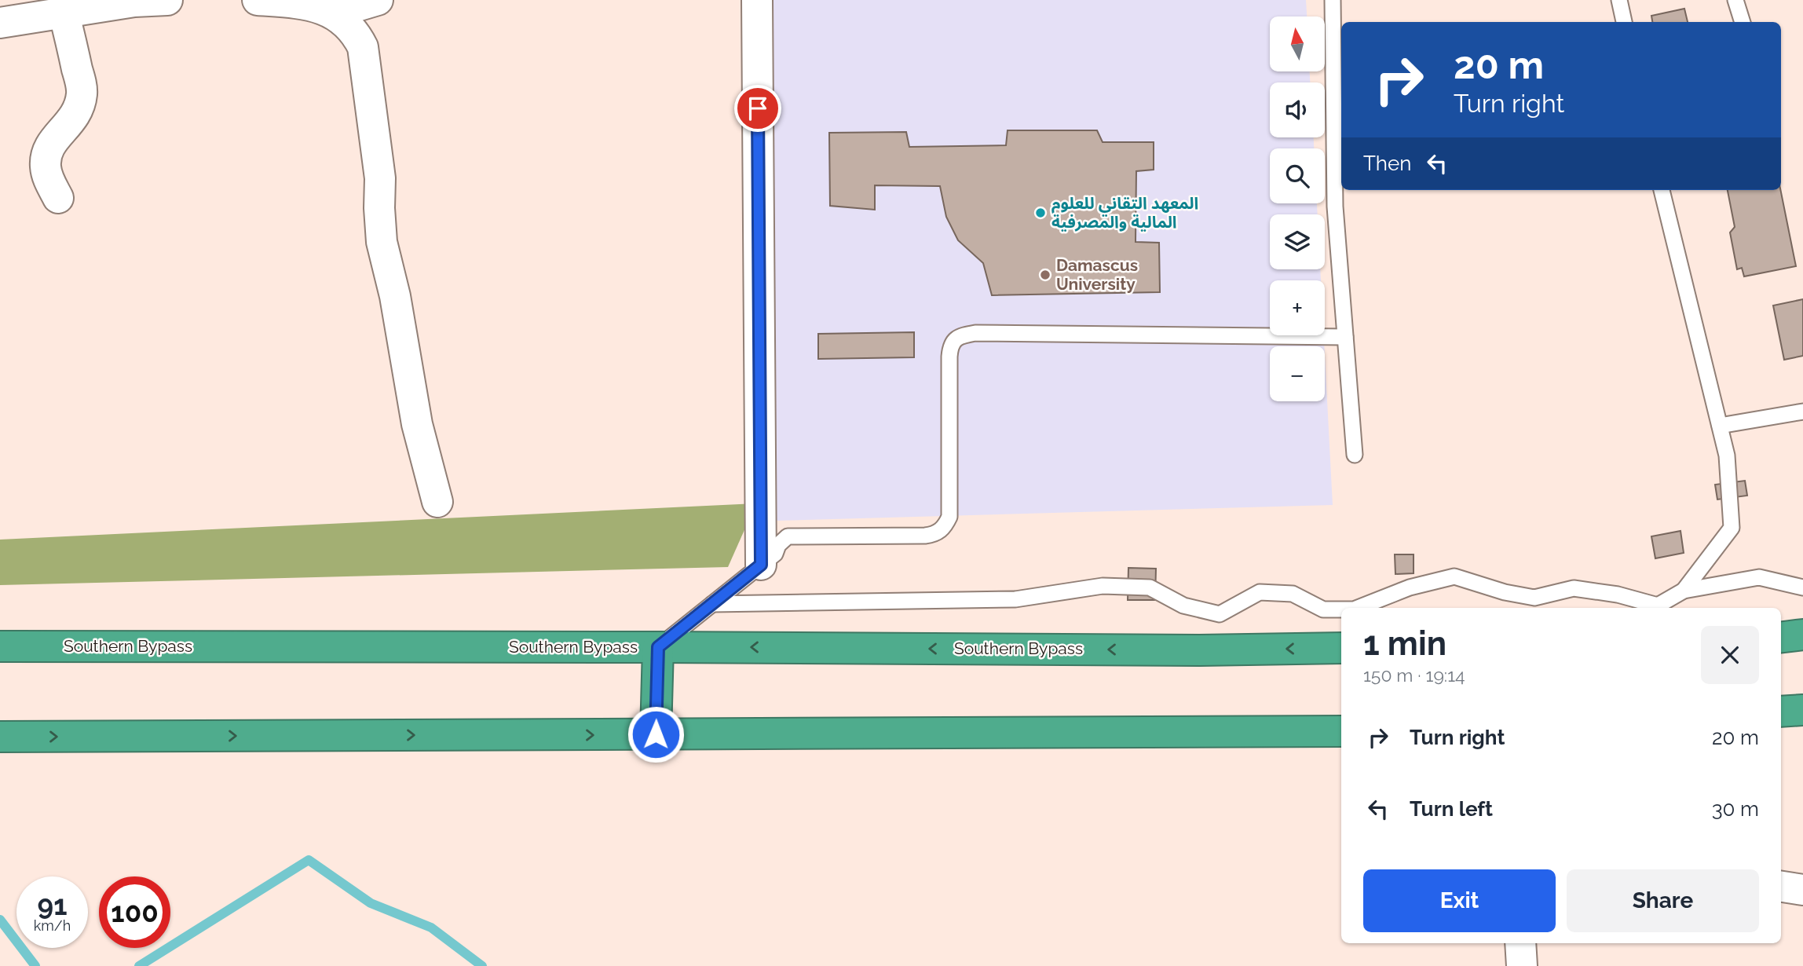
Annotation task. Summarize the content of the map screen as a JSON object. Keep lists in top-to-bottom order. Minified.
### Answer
{"streets":{"highway":["Southern Bypass"]},"places":["المعهد التقاني للعلوم المالية والمصرفية","Damascus University"],"north":"top","page":{"map_buttons":["+","−"],"turn":["20 m","Turn right"],"then":"Then","heading":["1 min","150 m · 19:14"],"list":[{"name":"Turn right","value":"20 m"},{"name":"Turn left","value":"30 m"}],"buttons":["Exit","Share"],"speed":"91 km/h","limit":"100"}}
